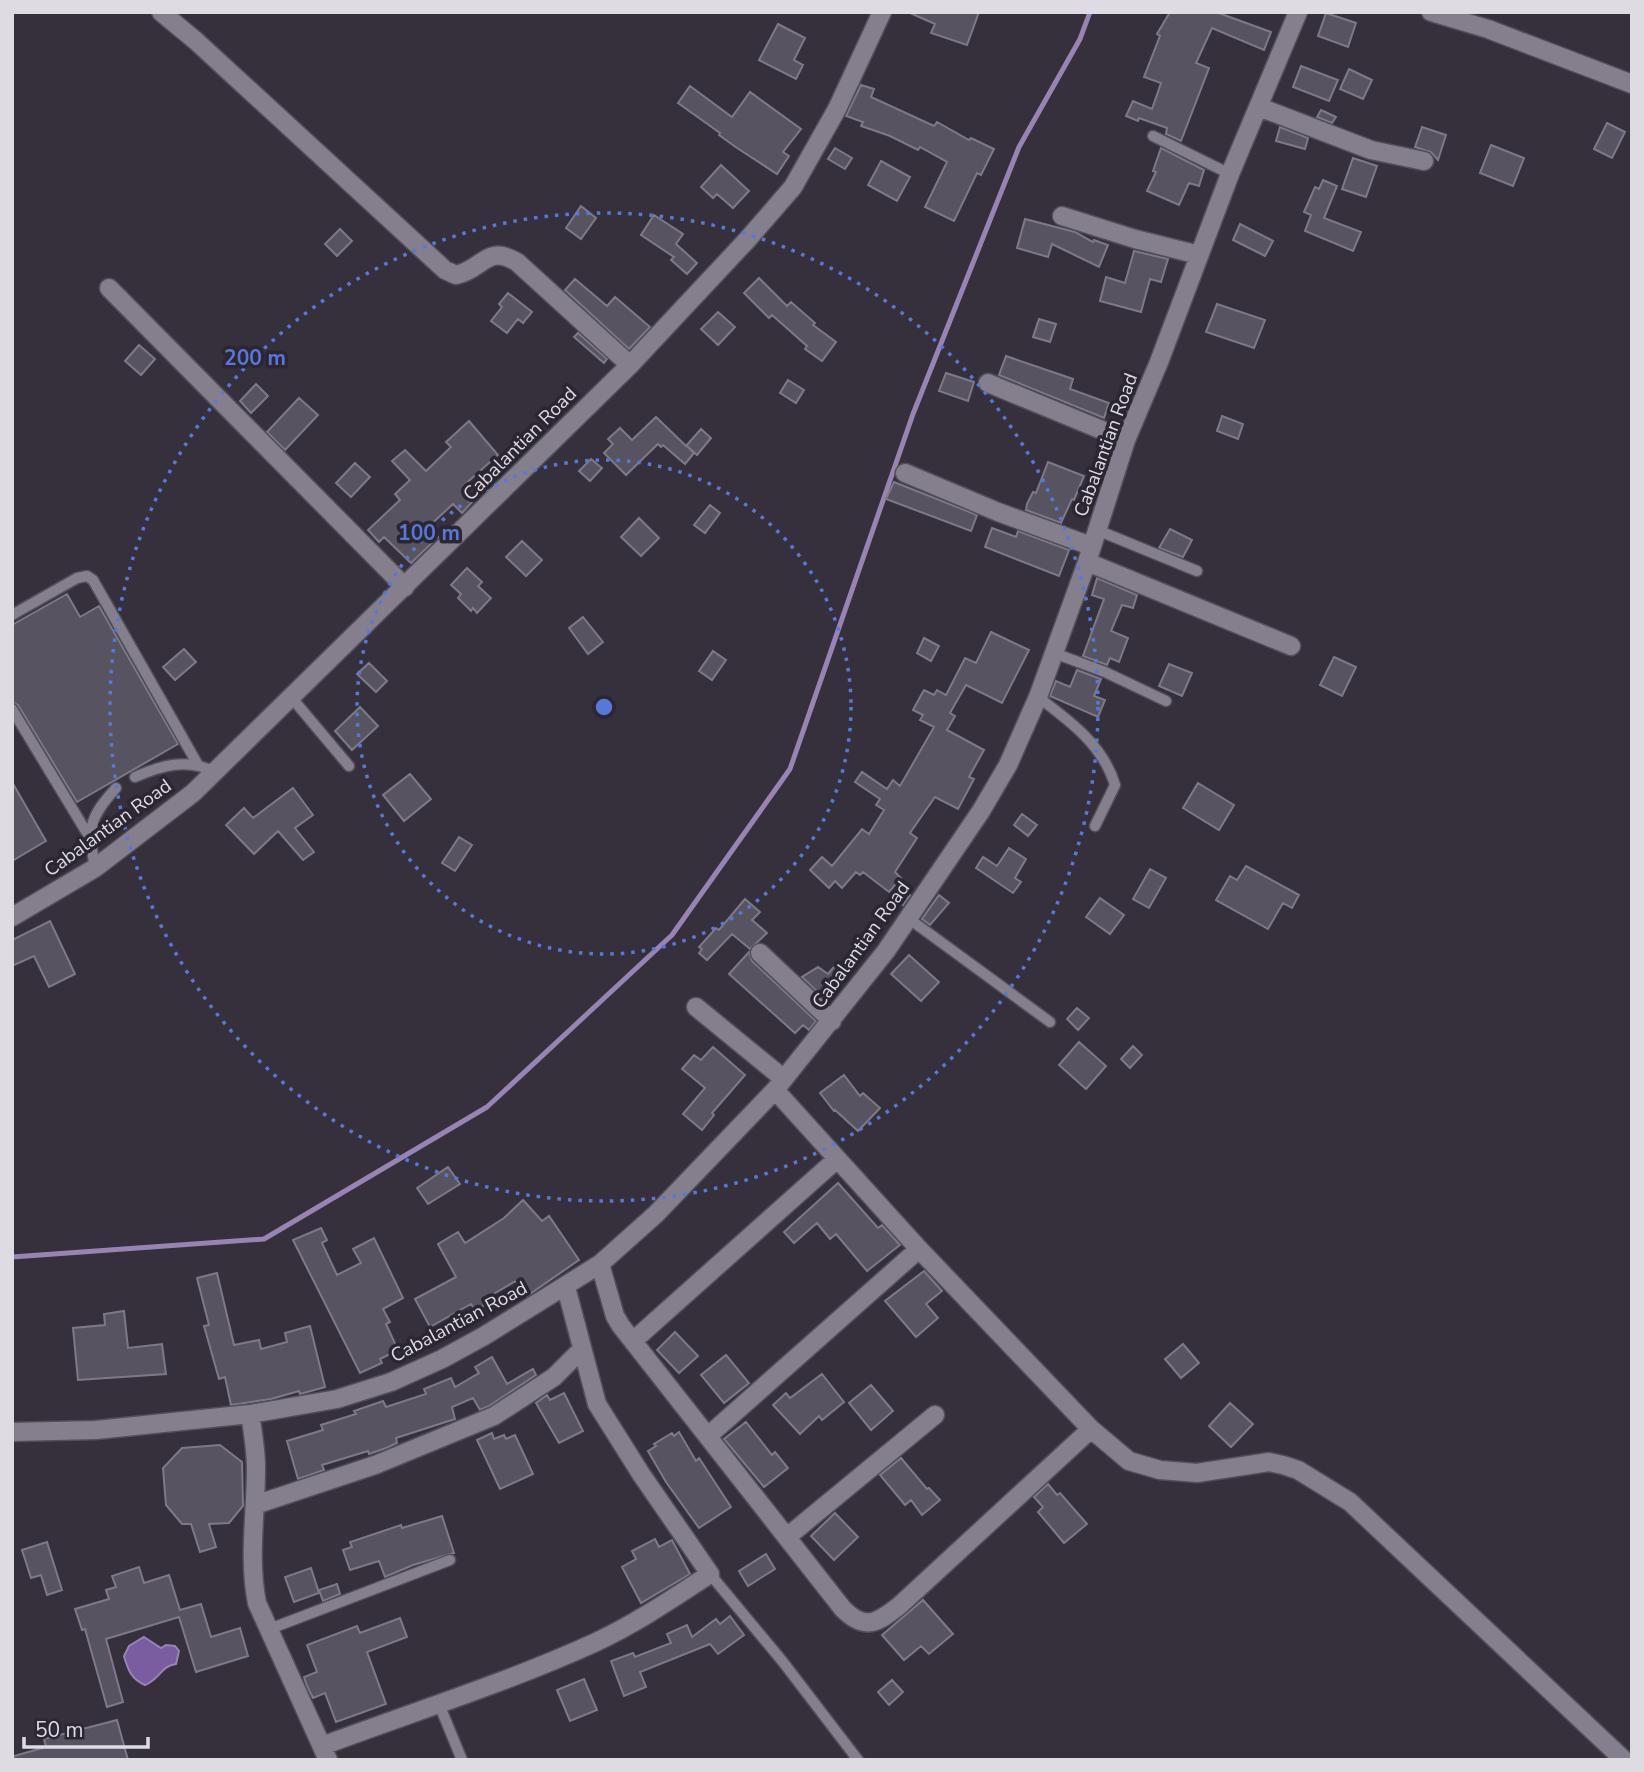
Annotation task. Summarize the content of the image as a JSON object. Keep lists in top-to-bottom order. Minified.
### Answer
{"streets":{"street":["Cabalantian Road"]},"scale_bar":"50 m","rings":["200 m","100 m"]}
